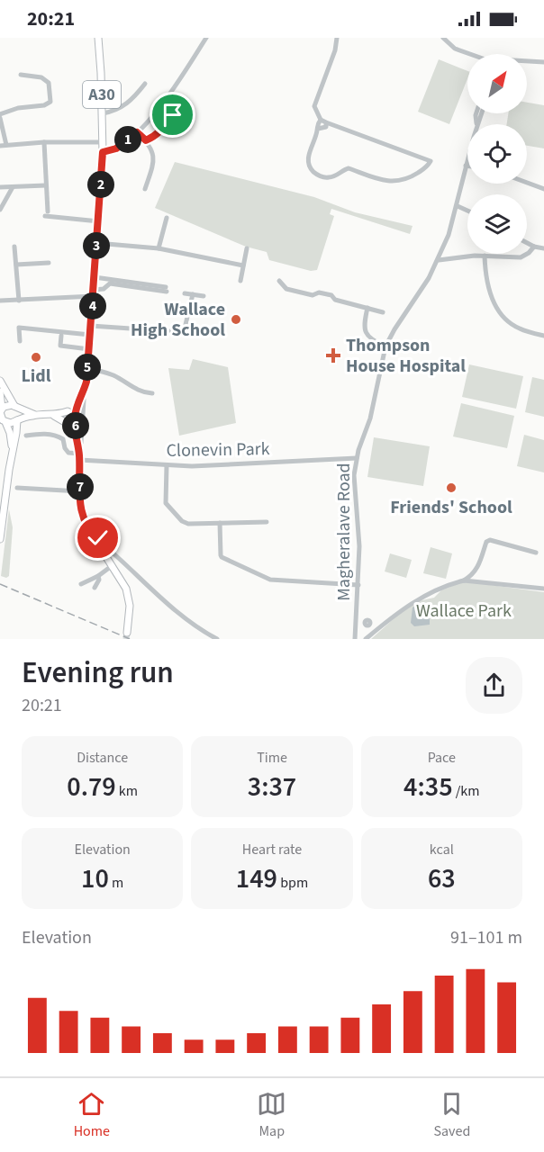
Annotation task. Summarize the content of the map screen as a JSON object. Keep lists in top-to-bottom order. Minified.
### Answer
{"streets":{"main road":["A30"],"street":["Clonevin Park","Magheralave Road"]},"crossings":[["A30","Clonevin Park"],["Clonevin Park","Magheralave Road"]],"parks":["Wallace Park"],"places":{"other":["Wallace High School","Lidl","Friends' School"],"health":["Thompson House Hospital"]},"north":"top right","page":{"status":"20:21","pins":["1","2","3","4","5","6","7"],"heading":["Evening run","20:21"],"stats":[["Distance","0.79 km"],["Time","3:37"],["Pace","4:35 /km"],["Elevation","10 m"],["Heart rate","149 bpm"],["kcal","63"]],"chart":["Elevation","91–101 m"],"tabs":["Home","Map","Saved"]}}
